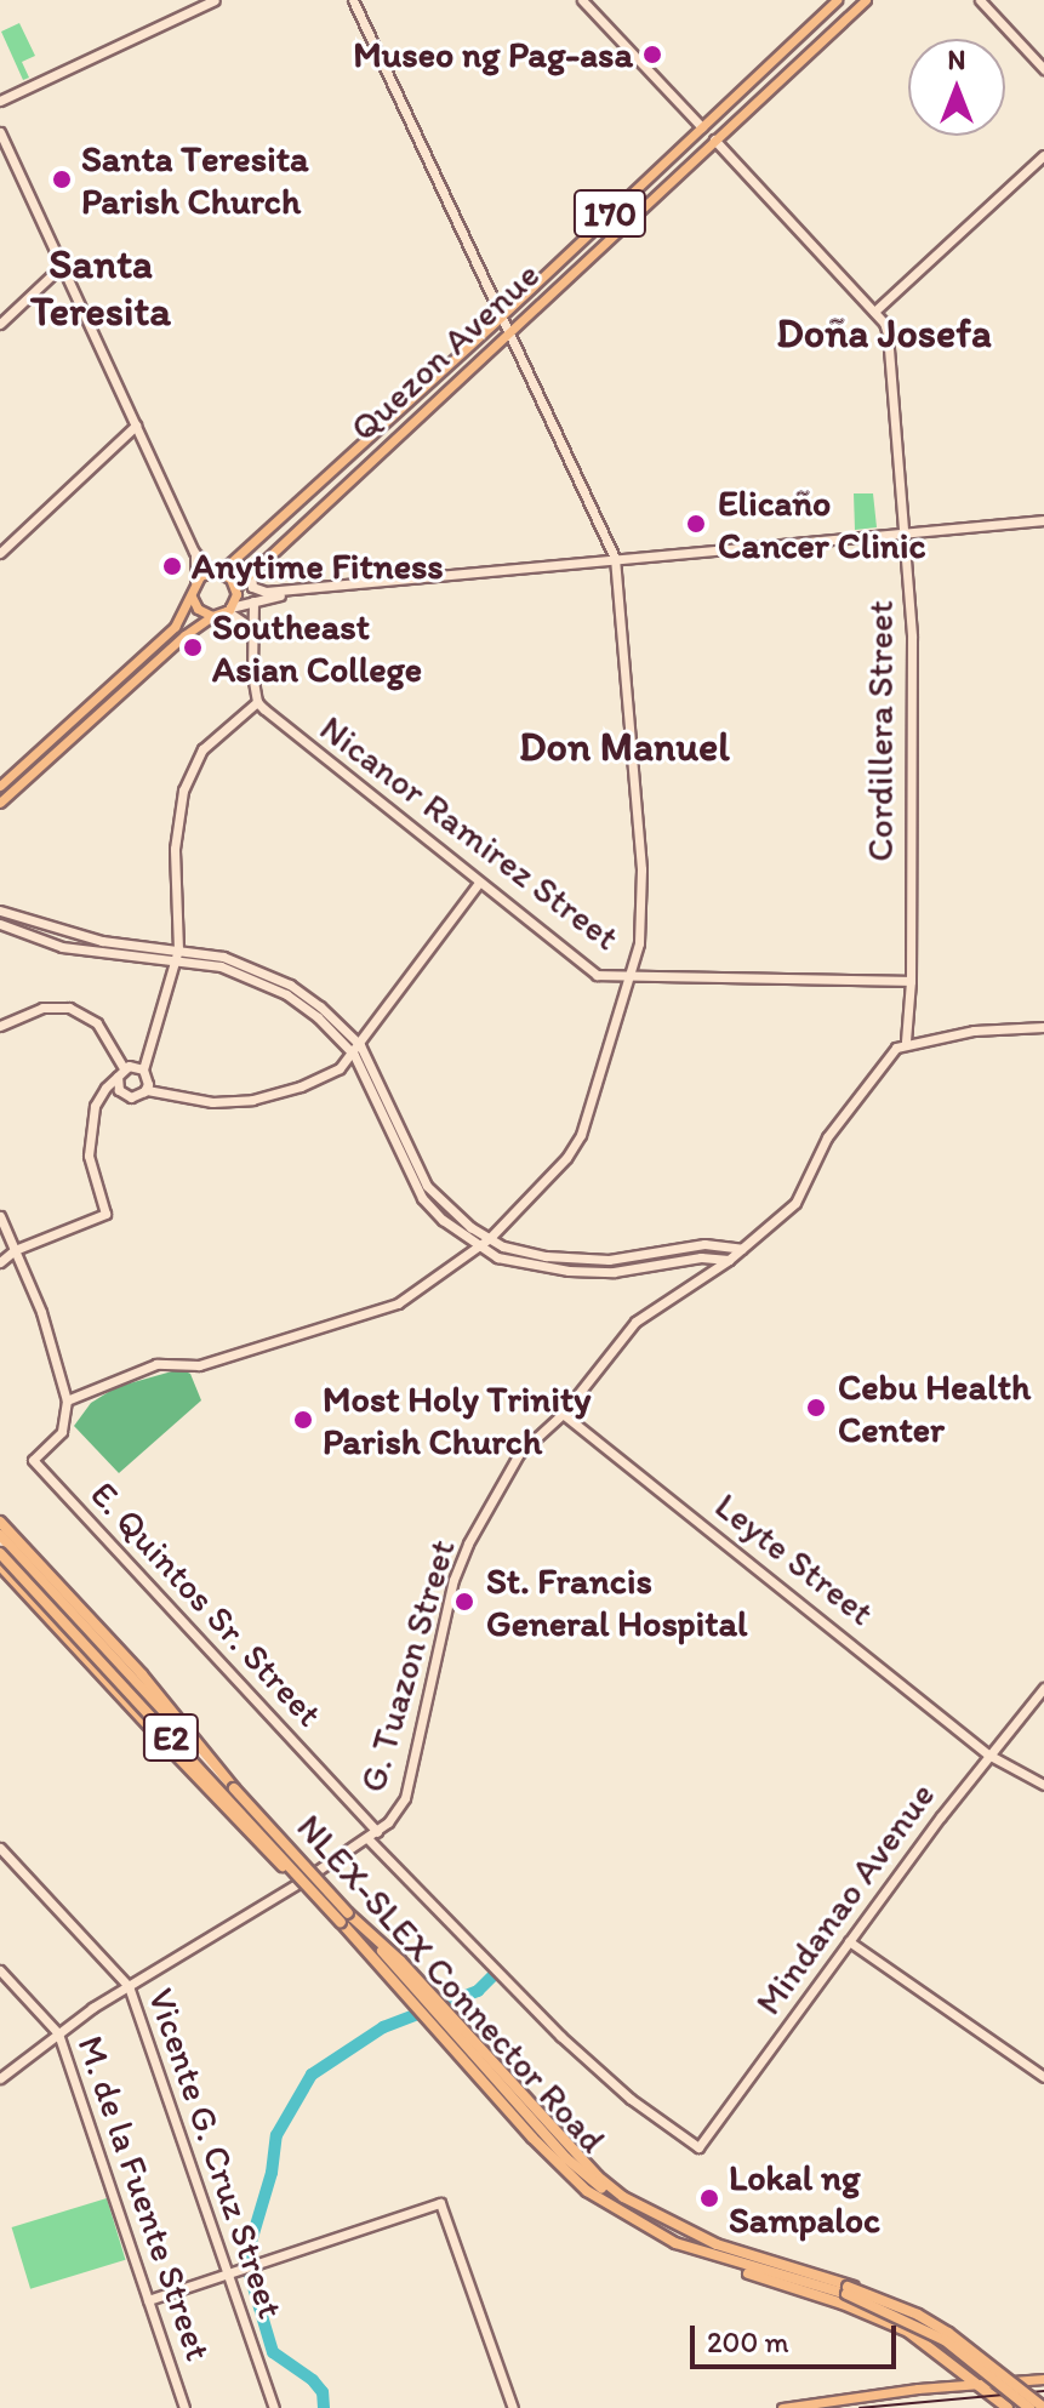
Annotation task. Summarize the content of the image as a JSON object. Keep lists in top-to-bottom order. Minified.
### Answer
{"streets":{"highway":["E2","NLEX-SLEX Connector Road"],"main road":["170","Quezon Avenue"],"street":["Cordillera Street","Nicanor Ramirez Street","Leyte Street","E. Quintos Sr. Street","G. Tuazon Street","Mindanao Avenue","Vicente G. Cruz Street","M. de la Fuente Street"]},"crossings":[["170","Quezon Avenue"],["Quezon Avenue","Cordillera Street"],["Cordillera Street","Nicanor Ramirez Street"],["Cordillera Street","G. Tuazon Street"],["Leyte Street","G. Tuazon Street"],["Leyte Street","Mindanao Avenue"],["E. Quintos Sr. Street","G. Tuazon Street"],["G. Tuazon Street","Mindanao Avenue"],["G. Tuazon Street","Vicente G. Cruz Street"],["G. Tuazon Street","M. de la Fuente Street"]],"districts":["Santa Teresita","Doña Josefa","Don Manuel"],"places":["Museo ng Pag-asa","Santa Teresita Parish Church","Elicaño Cancer Clinic","Anytime Fitness","Southeast Asian College","Cebu Health Center","Most Holy Trinity Parish Church","St. Francis General Hospital","Lokal ng Sampaloc"],"scale_bar":"200 m","north":"top"}
